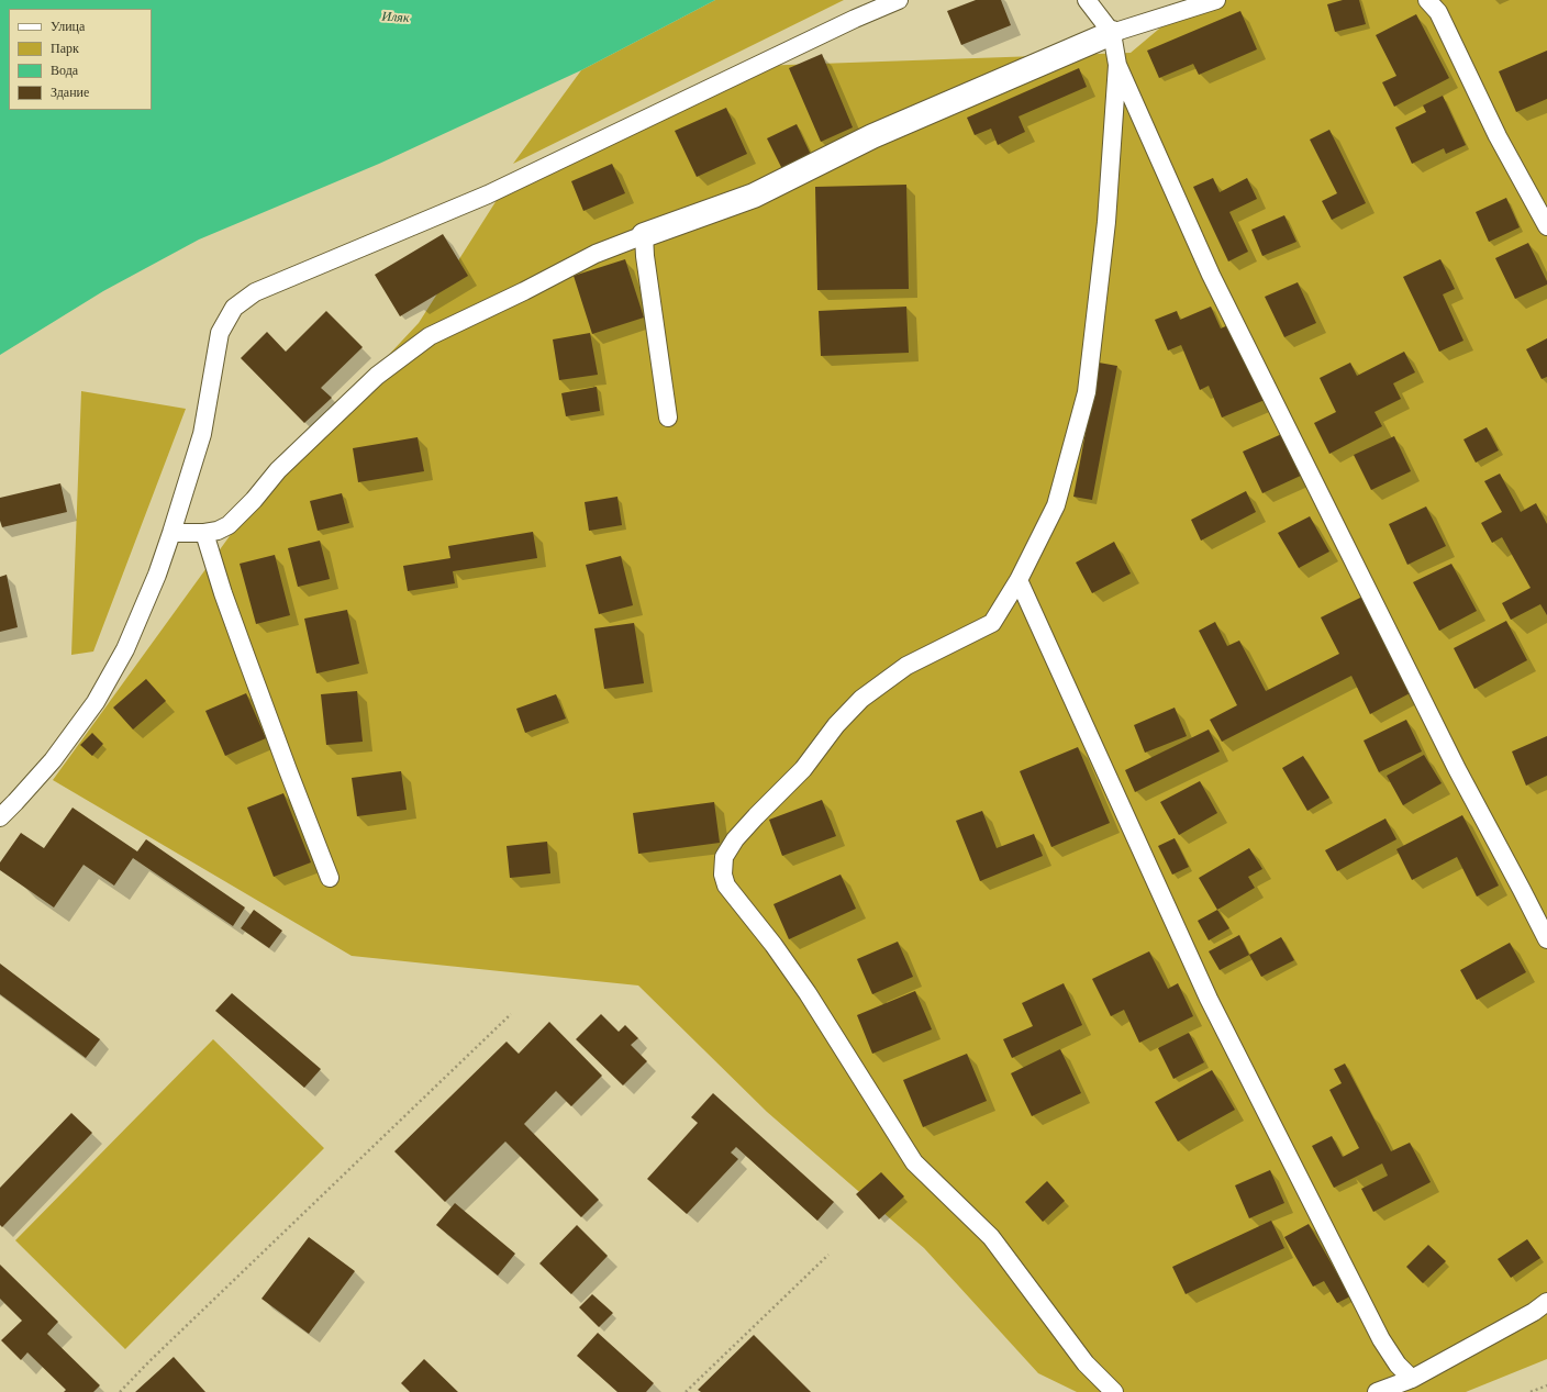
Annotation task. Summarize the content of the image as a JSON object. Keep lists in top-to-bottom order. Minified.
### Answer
{"water":["Иляк"],"legend":["Улица","Парк","Вода","Здание"]}
